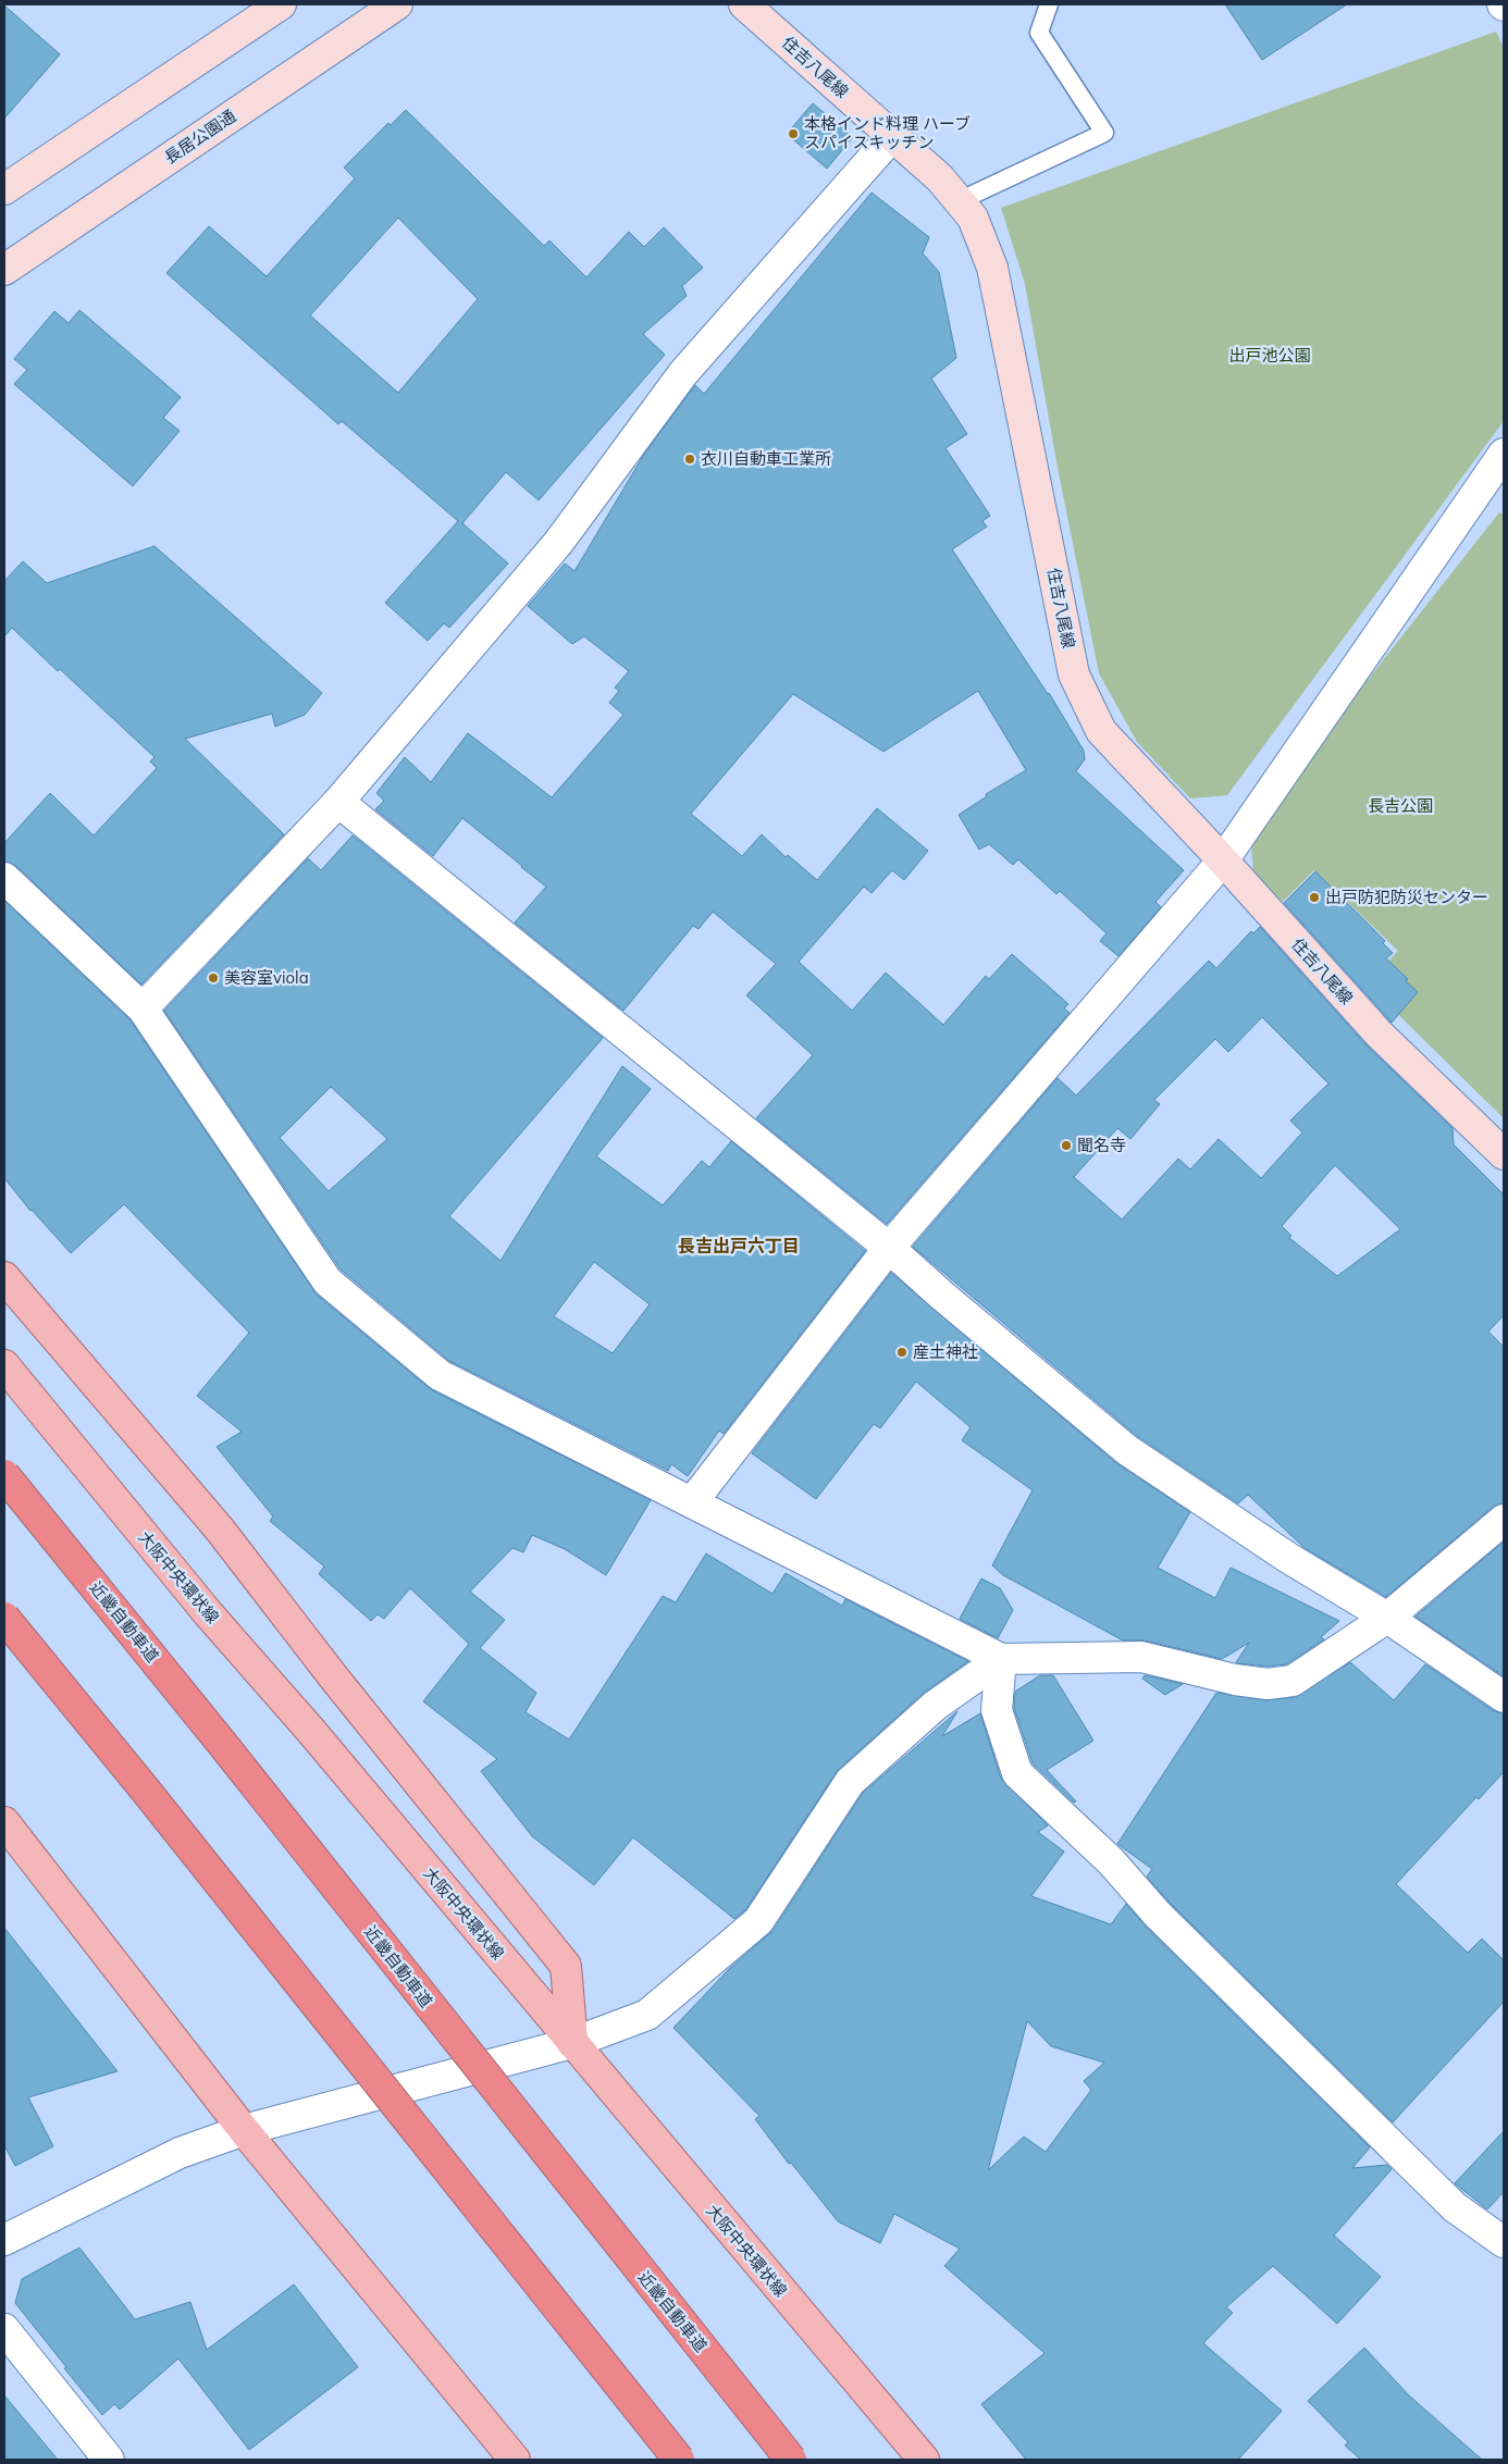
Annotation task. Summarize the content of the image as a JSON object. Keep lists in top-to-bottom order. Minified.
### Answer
{"streets":{"highway":["近畿自動車道"],"main road":["住吉八尾線","長居公園通","大阪中央環状線"]},"districts":["長吉出戸六丁目"],"parks":["出戸池公園","長吉公園"],"places":["本格インド料理 ハーブ スパイスキッチン","衣川自動車工業所","出戸防犯防災センター","美容室viola","聞名寺","産土神社"]}
